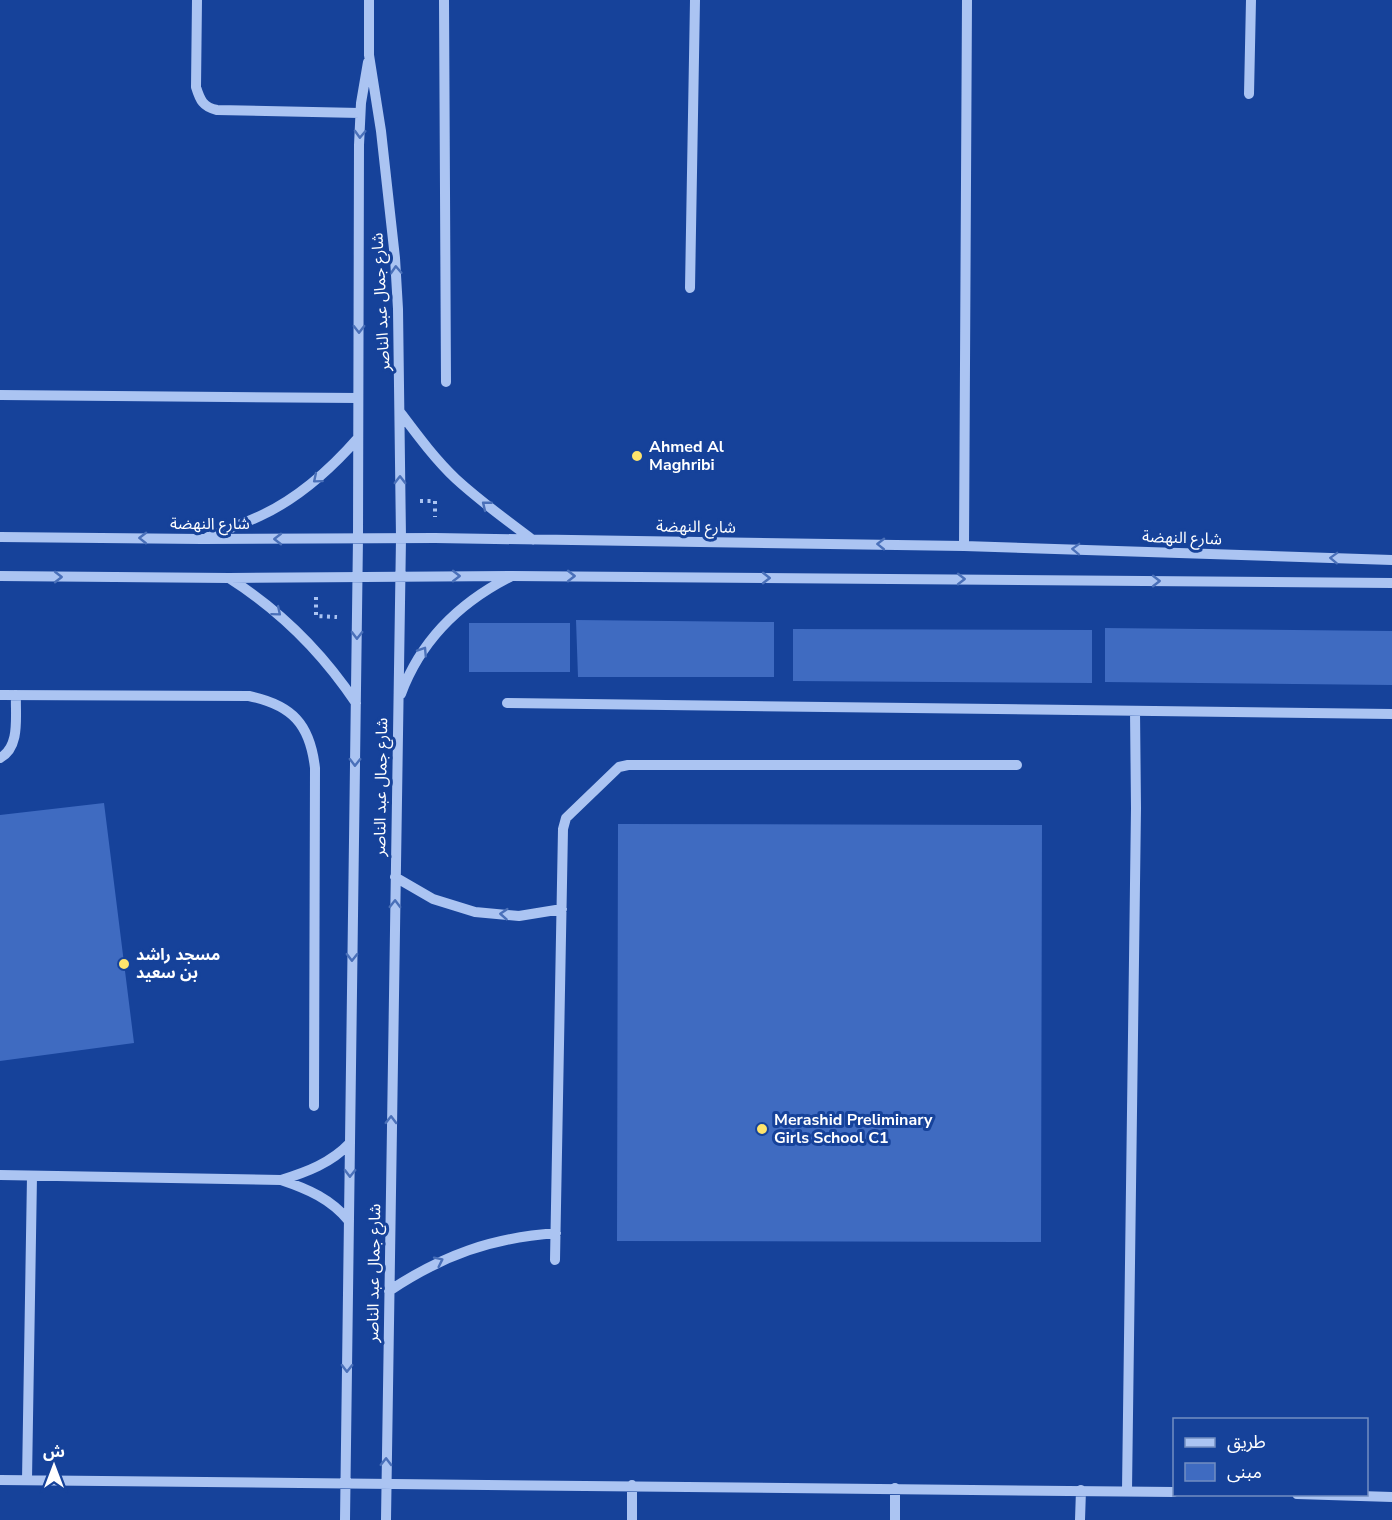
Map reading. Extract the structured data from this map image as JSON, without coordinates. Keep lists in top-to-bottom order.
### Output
{
  "streets": {
    "street": ["شارع جمال عبد الناصر", "شارع النهضة"]
  },
  "crossings": [
    ["شارع جمال عبد الناصر", "شارع النهضة"]
  ],
  "places": ["Ahmed Al Maghribi", "مسجد راشد بن سعيد", "Merashid Preliminary Girls School C1"],
  "legend": ["طريق", "مبنى"],
  "north": "top"
}
